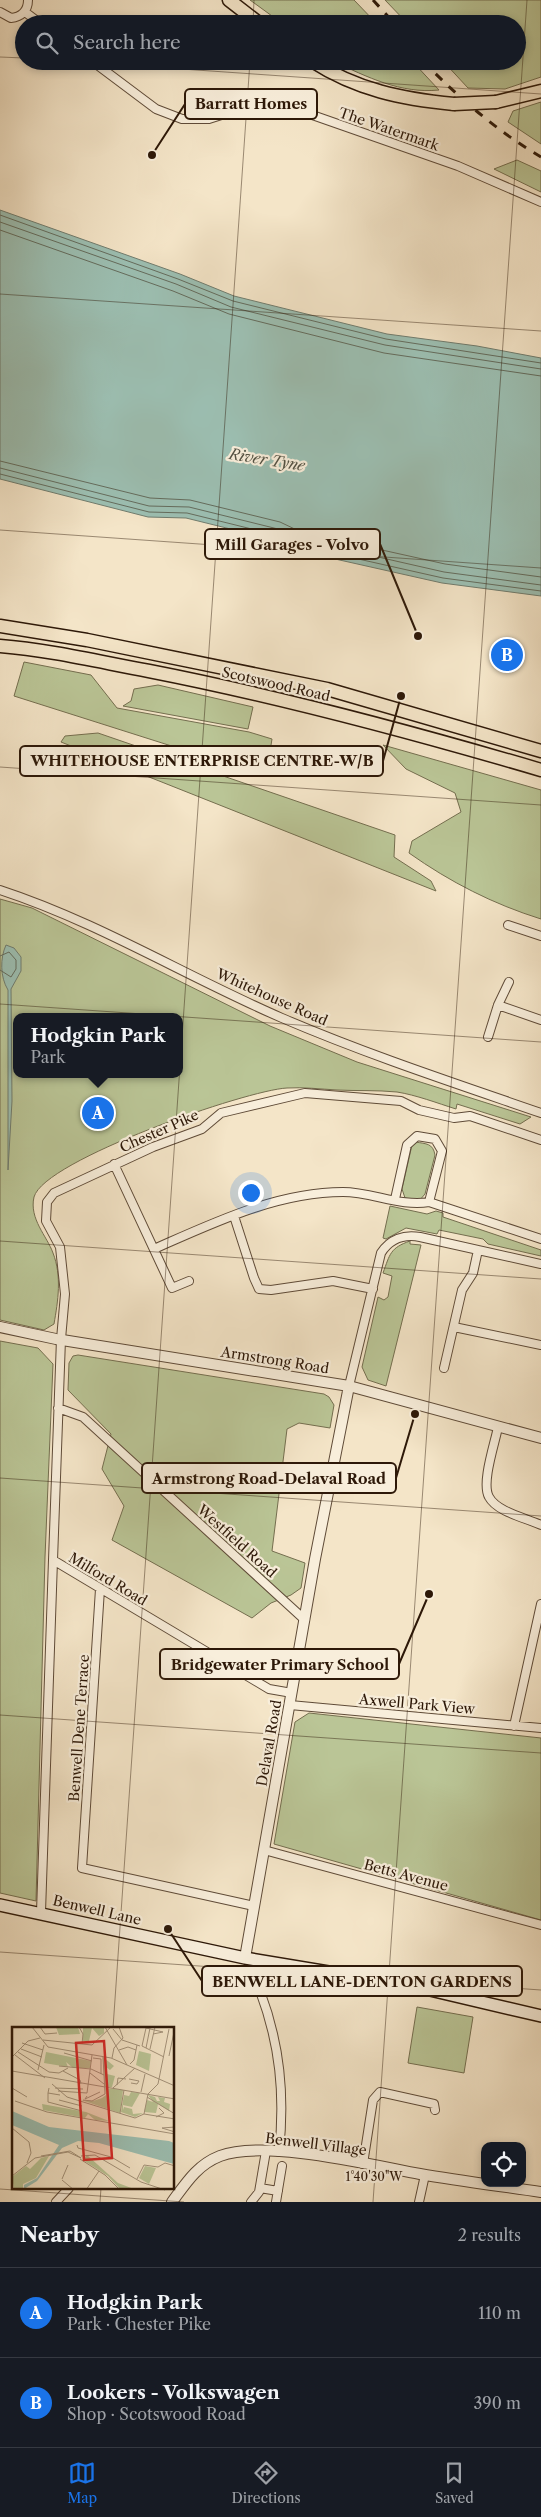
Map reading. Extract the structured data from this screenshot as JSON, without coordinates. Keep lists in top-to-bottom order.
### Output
{
  "streets": {
    "main road": ["Scotswood Road", "Benwell Lane"],
    "street": [
      "The Watermark",
      "Whitehouse Road",
      "Chester Pike",
      "Armstrong Road",
      "Westfield Road",
      "Milford Road",
      "Axwell Park View",
      "Benwell Dene Terrace",
      "Delaval Road",
      "Betts Avenue",
      "Benwell Village"
    ]
  },
  "crossings": [
    ["Chester Pike", "Armstrong Road"],
    ["Chester Pike", "Milford Road"],
    ["Armstrong Road", "Milford Road"],
    ["Armstrong Road", "Delaval Road"],
    ["Westfield Road", "Milford Road"],
    ["Westfield Road", "Delaval Road"],
    ["Milford Road", "Benwell Dene Terrace"],
    ["Milford Road", "Delaval Road"],
    ["Axwell Park View", "Delaval Road"],
    ["Benwell Dene Terrace", "Delaval Road"],
    ["Delaval Road", "Betts Avenue"],
    ["Delaval Road", "Benwell Lane"]
  ],
  "water": ["River Tyne"],
  "places": [
    "Barratt Homes",
    "Mill Garages - Volvo",
    "WHITEHOUSE ENTERPRISE CENTRE-W/B",
    "Armstrong Road-Delaval Road",
    "Bridgewater Primary School",
    "BENWELL LANE-DENTON GARDENS"
  ],
  "page": {
    "search": "Search here",
    "pins": ["B", "A"],
    "popup": ["Hodgkin Park", "Park"],
    "heading": ["Nearby", "2 results"],
    "list": [
      {
        "mark": "A",
        "name": "Hodgkin Park",
        "note": "Park · Chester Pike",
        "value": "110 m"
      },
      {
        "mark": "B",
        "name": "Lookers - Volkswagen",
        "note": "Shop · Scotswood Road",
        "value": "390 m"
      }
    ],
    "nav": ["Map", "Directions", "Saved"]
  },
  "coordinates": ["1°40'30\"W"]
}
